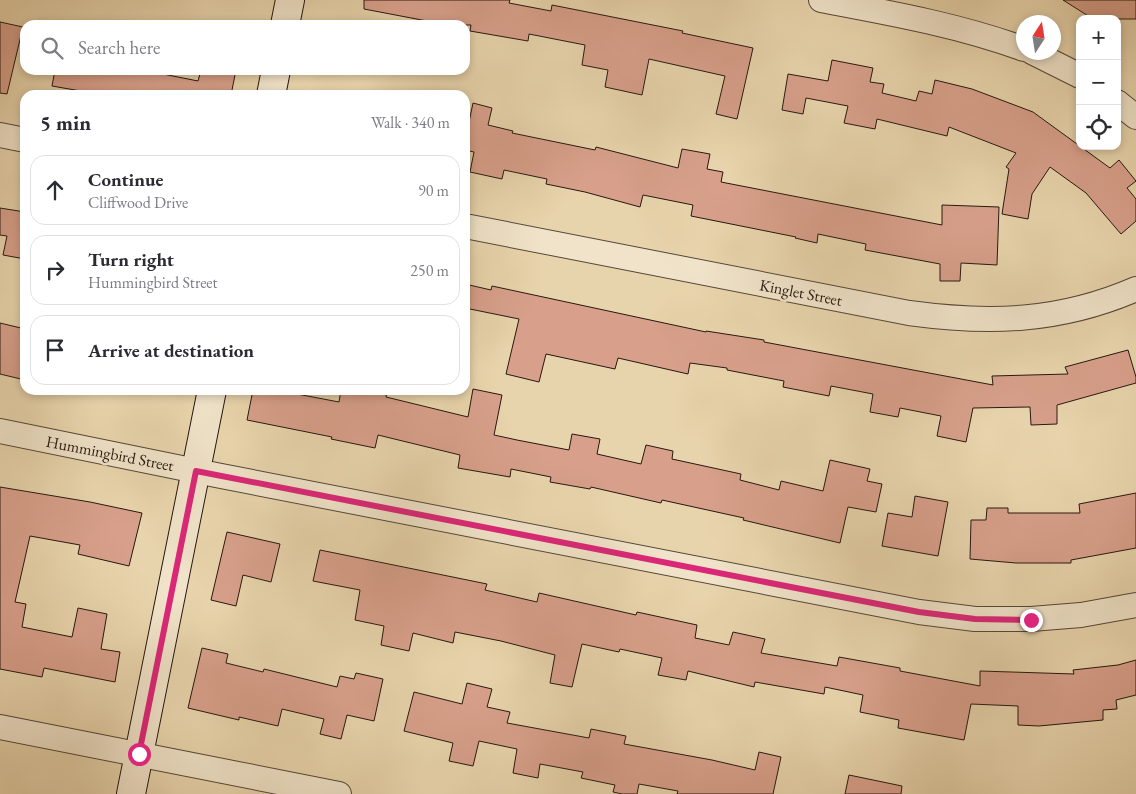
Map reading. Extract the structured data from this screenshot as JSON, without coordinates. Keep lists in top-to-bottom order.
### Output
{
  "streets": {
    "street": ["Kinglet Street", "Hummingbird Street"]
  },
  "north": "top",
  "page": {
    "map_buttons": ["+", "−"],
    "search": "Search here",
    "heading": ["5 min", "Walk · 340 m"],
    "list": [
      ["Continue", "Cliffwood Drive", "90 m"],
      ["Turn right", "Hummingbird Street", "250 m"],
      "Arrive at destination"
    ]
  }
}
